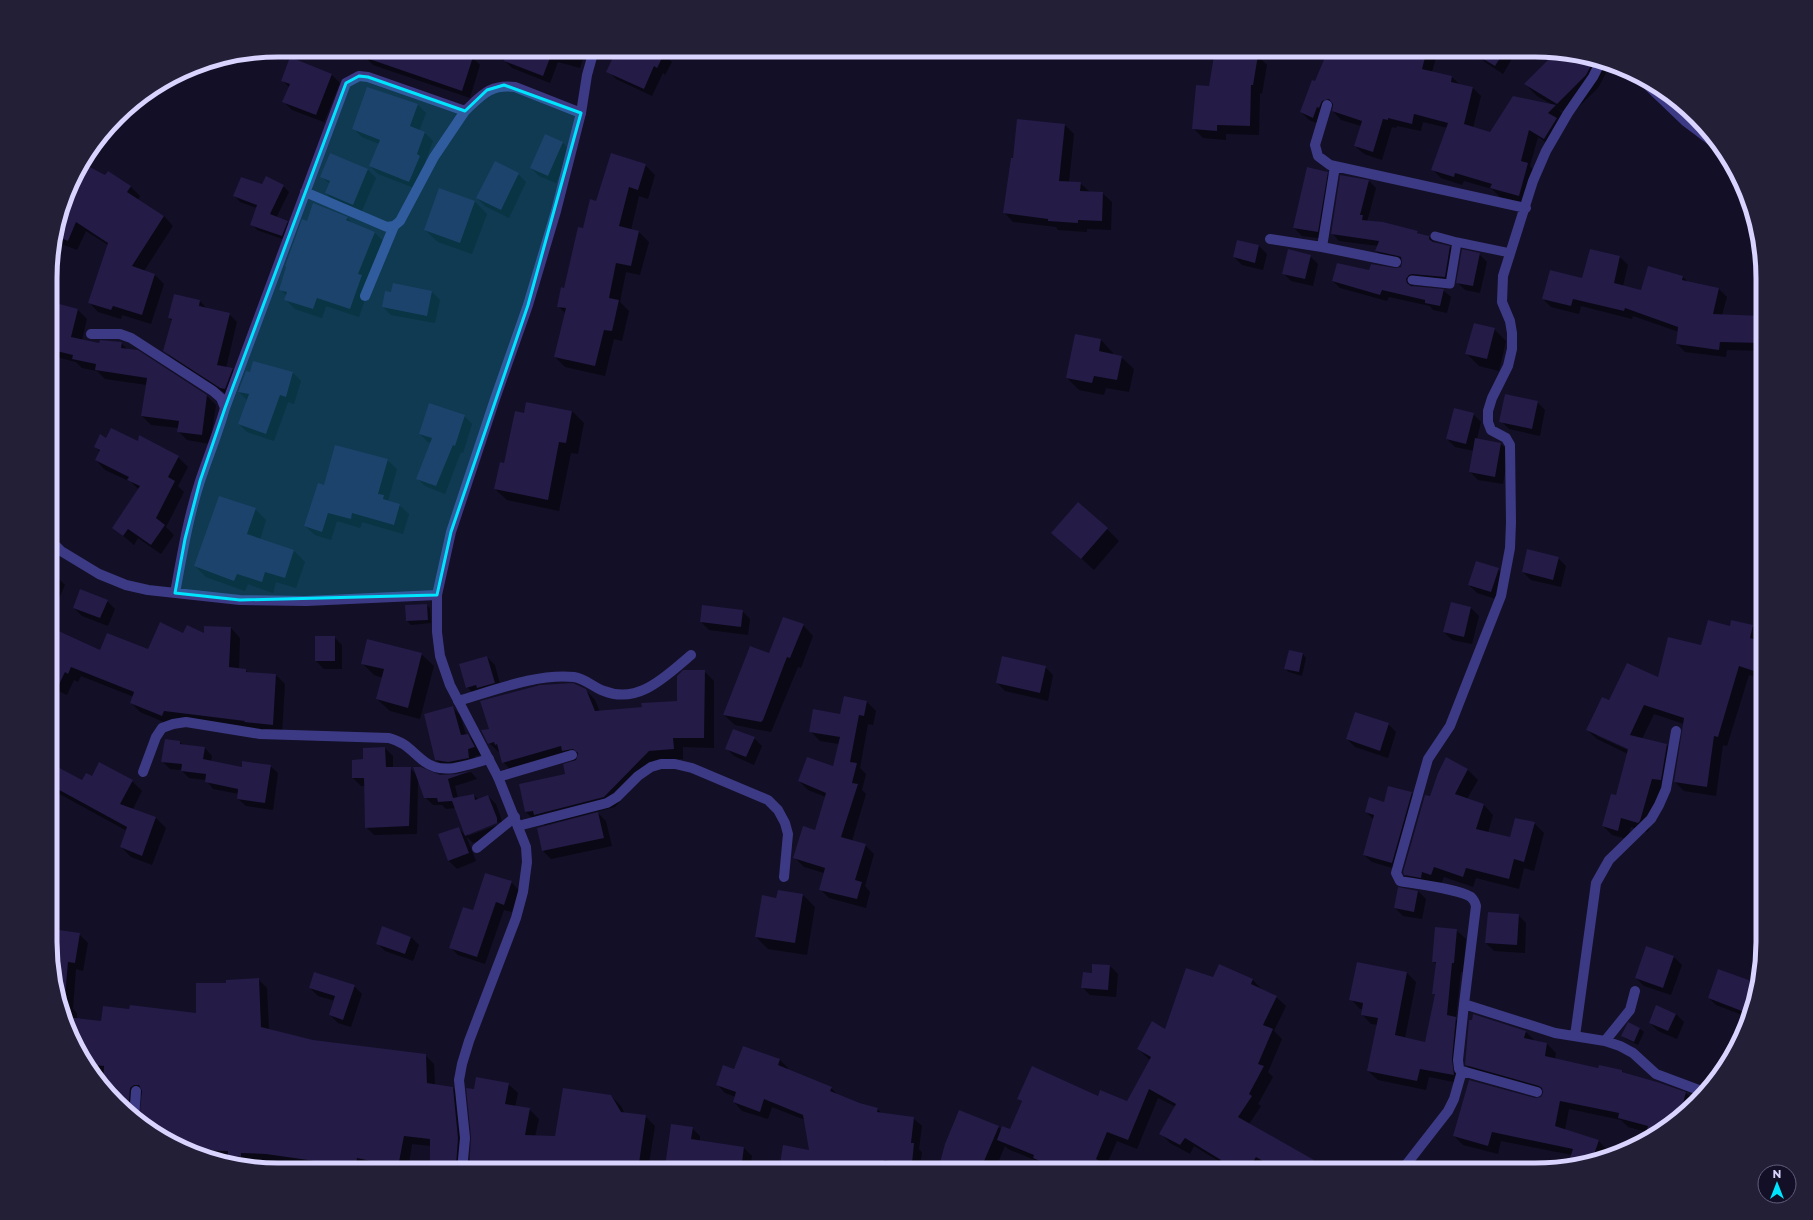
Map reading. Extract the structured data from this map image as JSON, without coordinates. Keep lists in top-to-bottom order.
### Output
{
  "north": "top"
}
